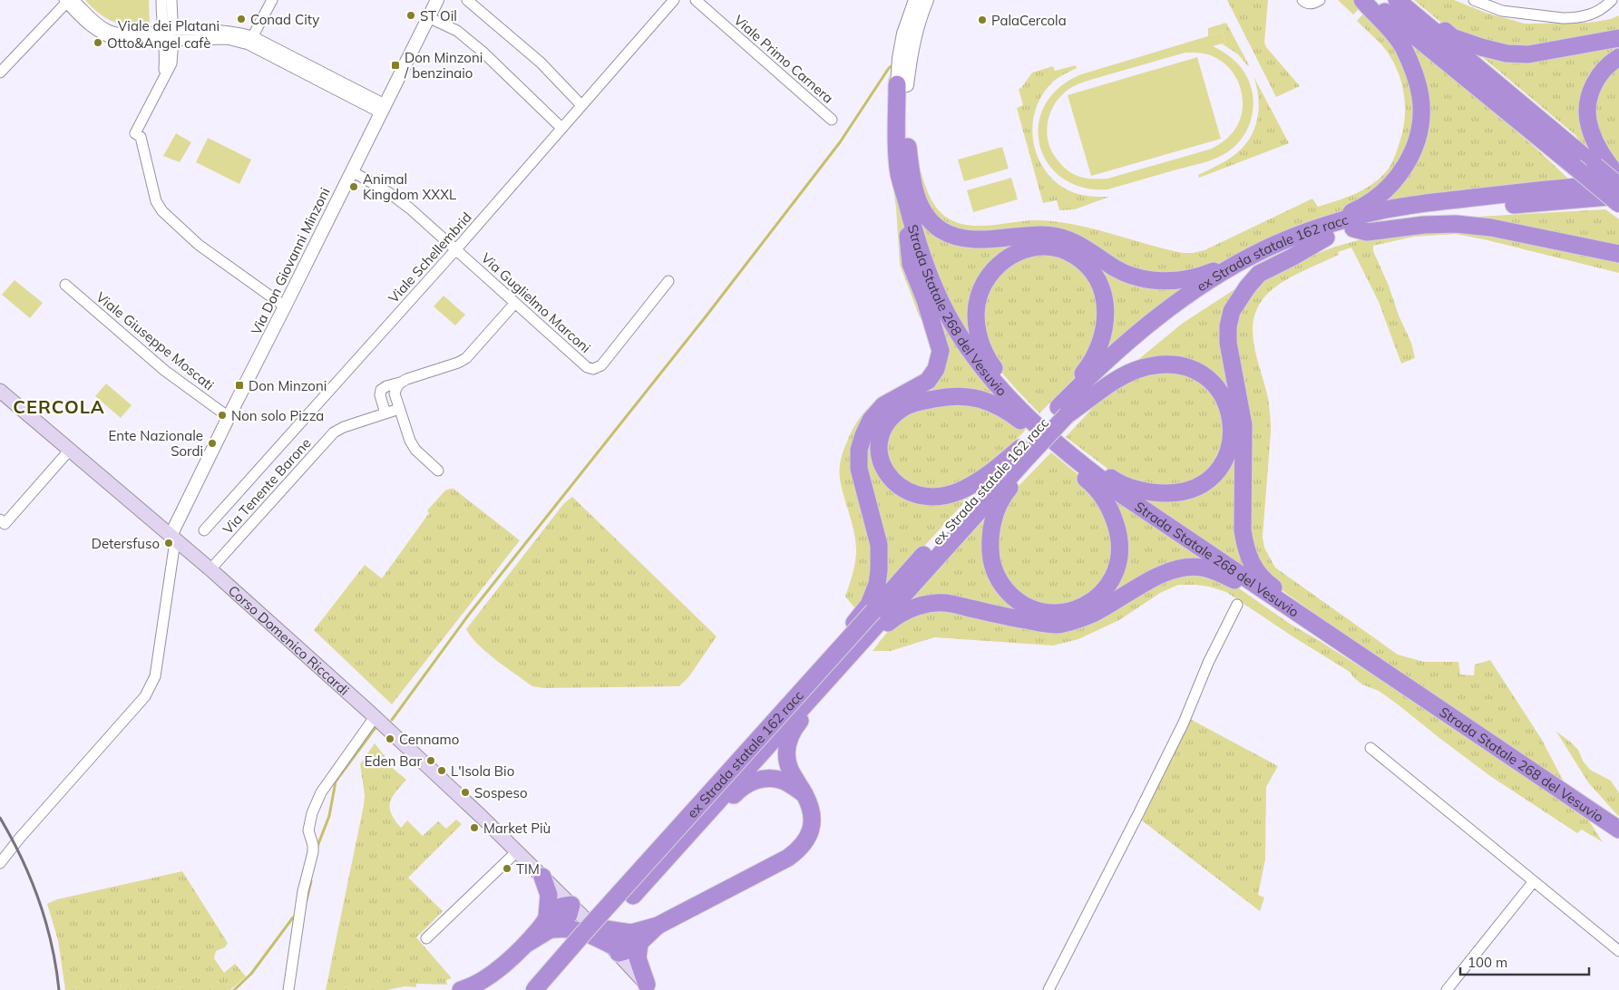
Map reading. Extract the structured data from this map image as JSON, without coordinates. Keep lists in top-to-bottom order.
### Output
{
  "streets": {
    "highway": ["ex Strada statale 162 racc", "Strada Statale 268 del Vesuvio"],
    "main road": ["Corso Domenico Riccardi"],
    "street": [
      "Viale dei Platani",
      "Viale Primo Carnera",
      "Viale Schellembrid",
      "Via Don Giovanni Minzoni",
      "Via Guglielmo Marconi",
      "Viale Giuseppe Moscati",
      "Via Tenente Barone"
    ]
  },
  "crossings": [
    ["Viale dei Platani", "Via Don Giovanni Minzoni"],
    ["Viale Schellembrid", "Via Guglielmo Marconi"],
    ["Via Don Giovanni Minzoni", "Via Guglielmo Marconi"],
    ["Via Don Giovanni Minzoni", "Viale Giuseppe Moscati"],
    ["Via Don Giovanni Minzoni", "Corso Domenico Riccardi"],
    ["Via Tenente Barone", "Corso Domenico Riccardi"]
  ],
  "districts": ["CERCOLA"],
  "places": {
    "other": [
      "ST Oil",
      "Conad City",
      "PalaCercola",
      "Otto&Angel cafè",
      "Animal Kingdom XXXL",
      "Non solo Pizza",
      "Ente Nazionale Sordi",
      "Detersfuso",
      "Cennamo",
      "Eden Bar",
      "L'Isola Bio",
      "Sospeso",
      "Market Più",
      "TIM"
    ],
    "transit": ["Don Minzoni / benzinaio", "Don Minzoni"]
  },
  "scale_bar": "100 m"
}
